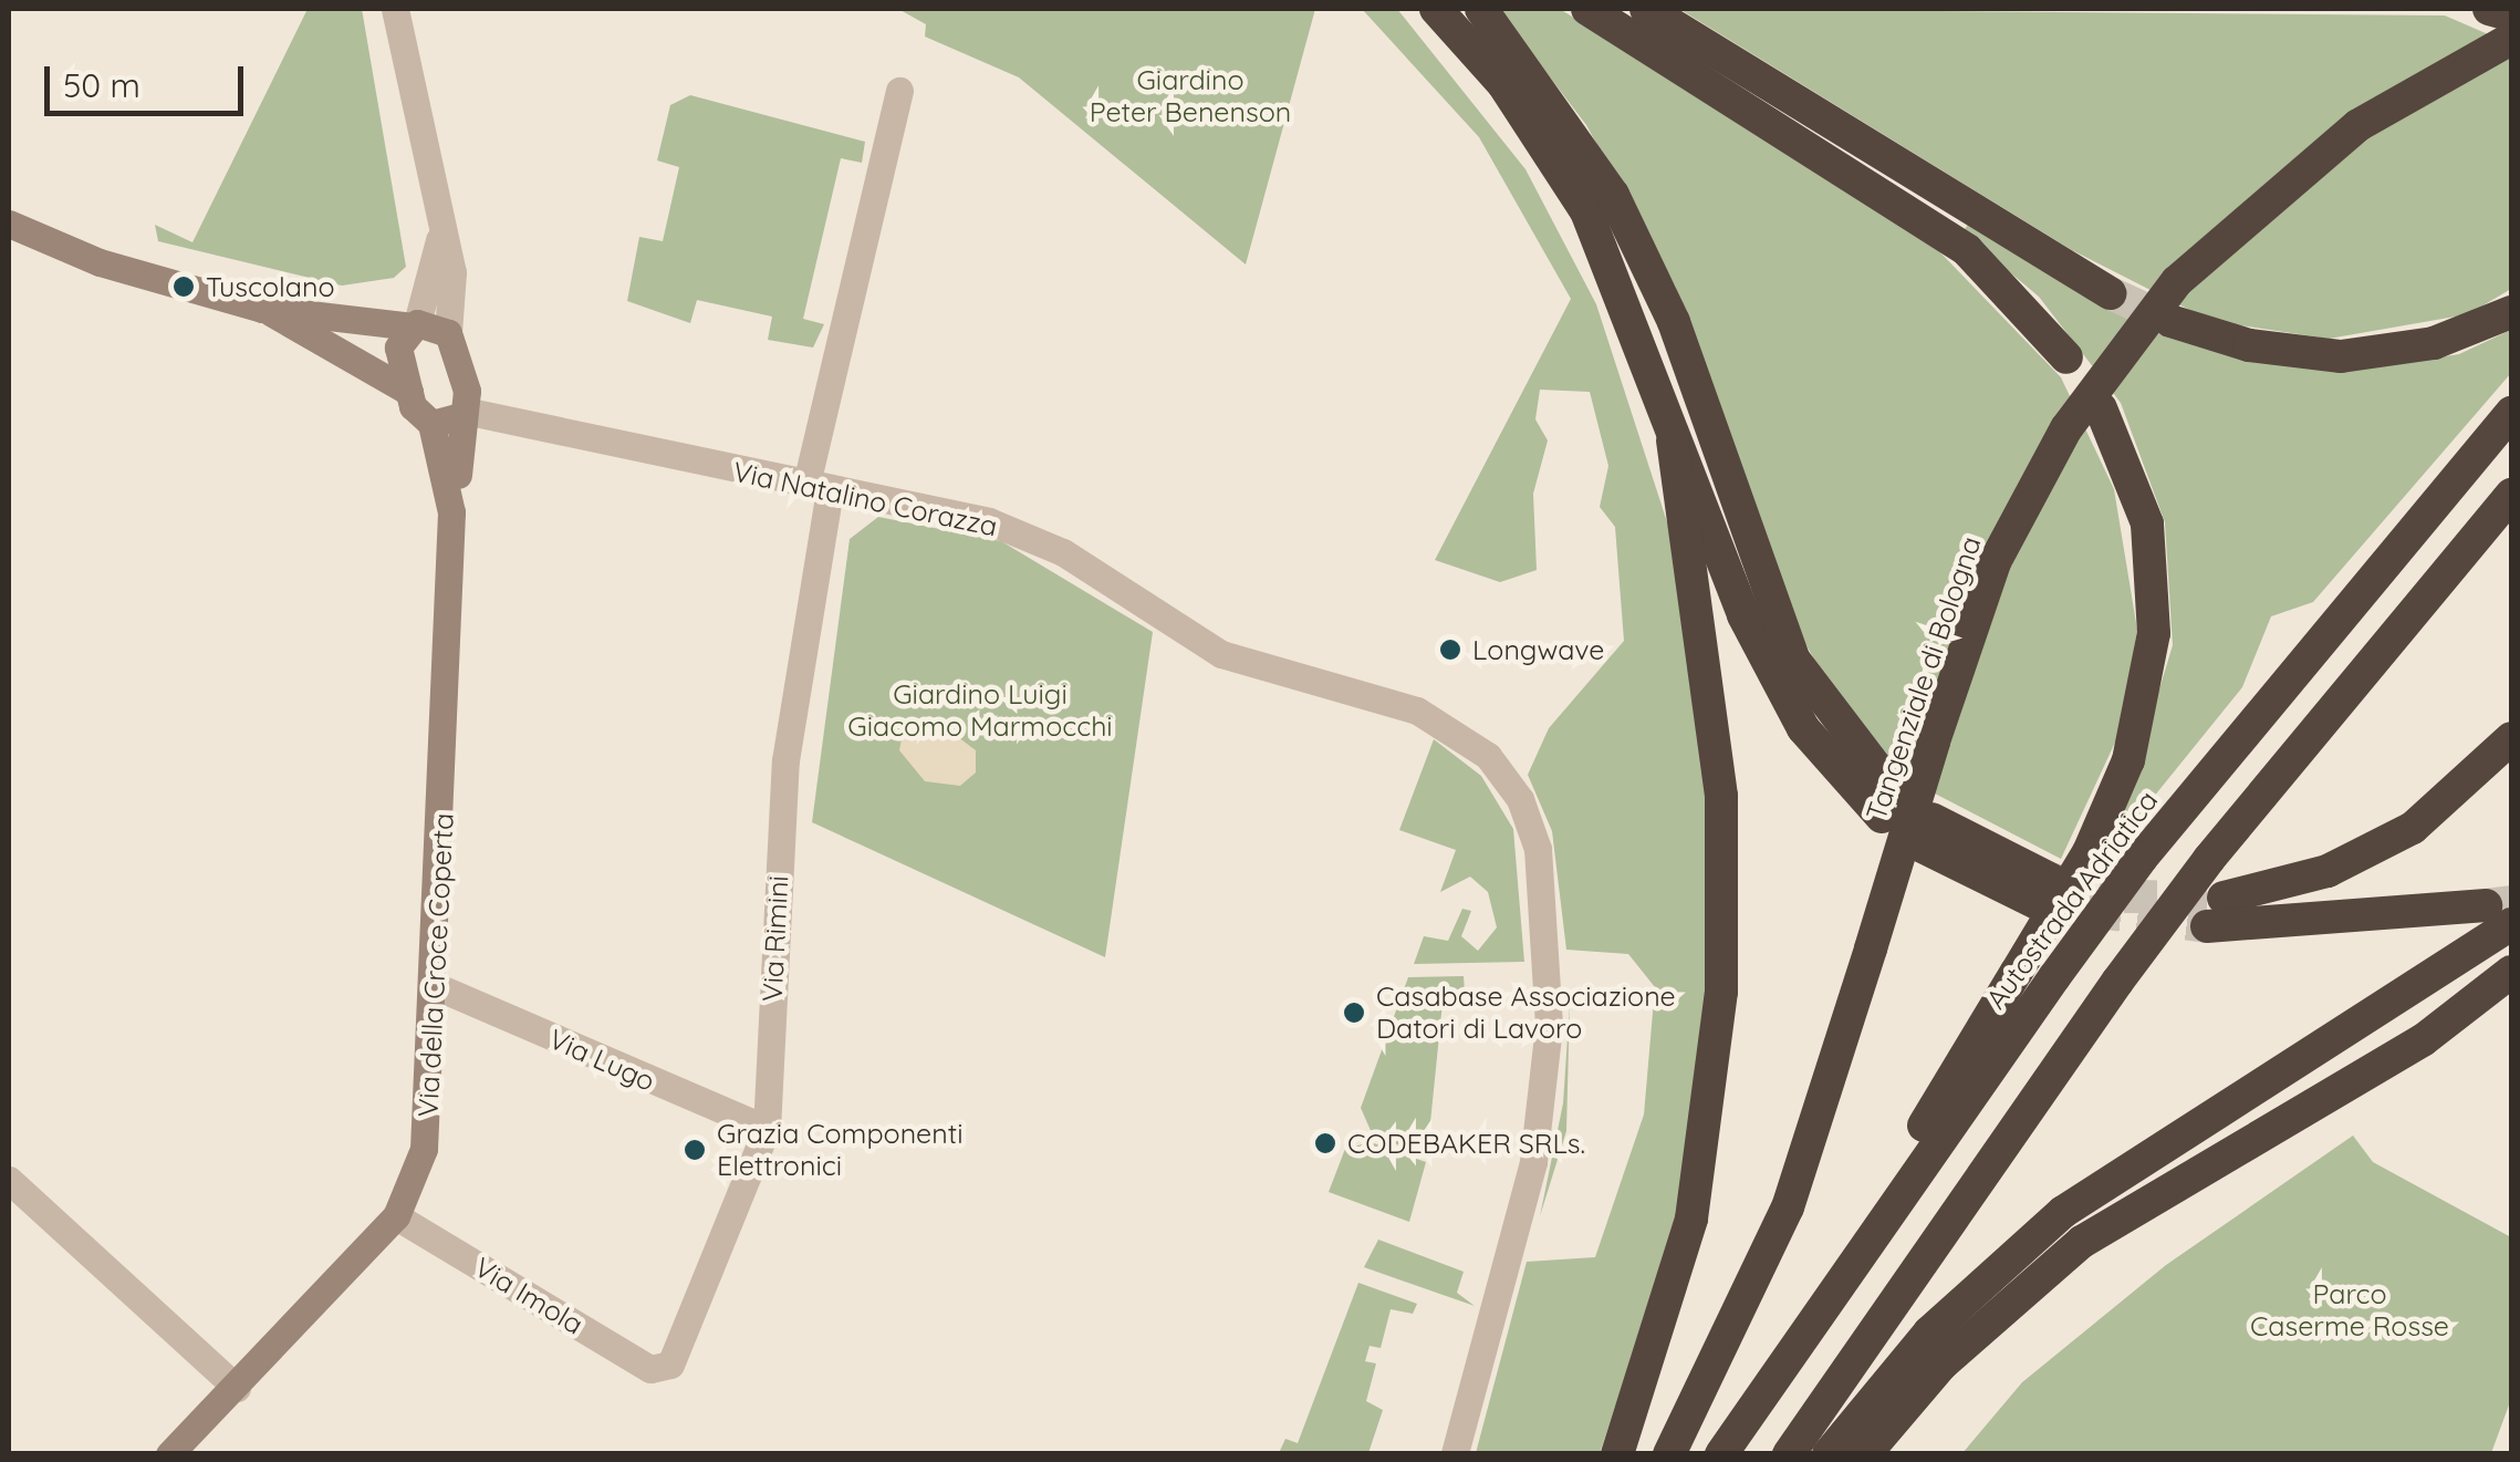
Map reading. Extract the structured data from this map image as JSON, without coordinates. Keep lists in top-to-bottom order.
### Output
{
  "streets": {
    "highway": ["Tangenziale di Bologna", "Autostrada Adriatica"],
    "street": [
      "Via Natalino Corazza",
      "Via Rimini",
      "Via della Croce Coperta",
      "Via Lugo",
      "Via Imola"
    ]
  },
  "crossings": [
    ["Via Natalino Corazza", "Via Rimini"],
    ["Via Natalino Corazza", "Via della Croce Coperta"],
    ["Via Rimini", "Via Lugo"],
    ["Via Rimini", "Via Imola"],
    ["Via della Croce Coperta", "Via Lugo"],
    ["Via della Croce Coperta", "Via Imola"]
  ],
  "parks": ["Giardino Peter Benenson", "Giardino Luigi Giacomo Marmocchi", "Parco Caserme Rosse"],
  "places": [
    "Tuscolano",
    "Longwave",
    "Casabase Associazione Datori di Lavoro",
    "CODEBAKER SRLs.",
    "Grazia Componenti Elettronici"
  ],
  "scale_bar": "50 m"
}
